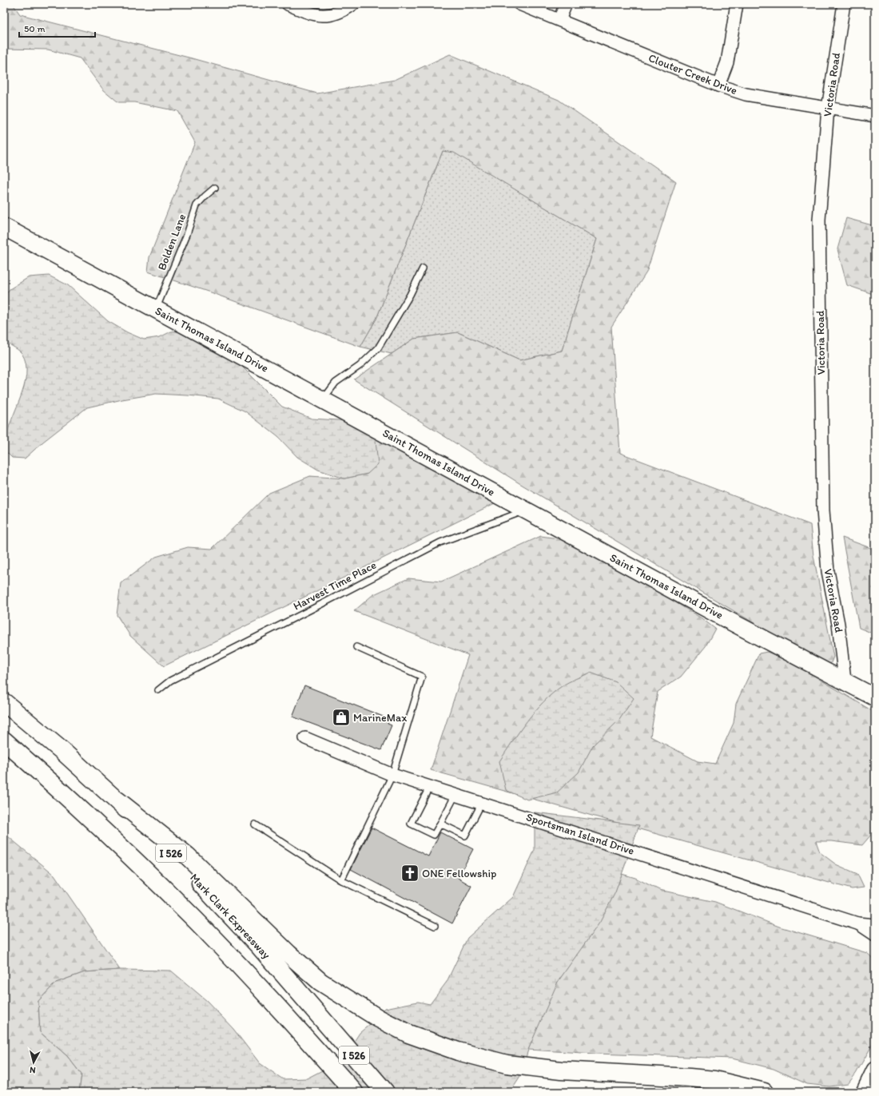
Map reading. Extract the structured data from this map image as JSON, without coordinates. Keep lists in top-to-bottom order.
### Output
{
  "streets": {
    "highway": ["I 526", "Mark Clark Expressway"],
    "main road": ["Saint Thomas Island Drive"],
    "street": ["Clouter Creek Drive", "Victoria Road", "Sportsman Island Drive"],
    "lane": ["Bolden Lane", "Harvest Time Place"]
  },
  "crossings": [
    ["Clouter Creek Drive", "Victoria Road"],
    ["Victoria Road", "Saint Thomas Island Drive"],
    ["Bolden Lane", "Saint Thomas Island Drive"],
    ["Saint Thomas Island Drive", "Harvest Time Place"]
  ],
  "places": {
    "shop": ["MarineMax"],
    "church": ["ONE Fellowship"]
  },
  "scale_bar": "50 m",
  "north": "bottom"
}
